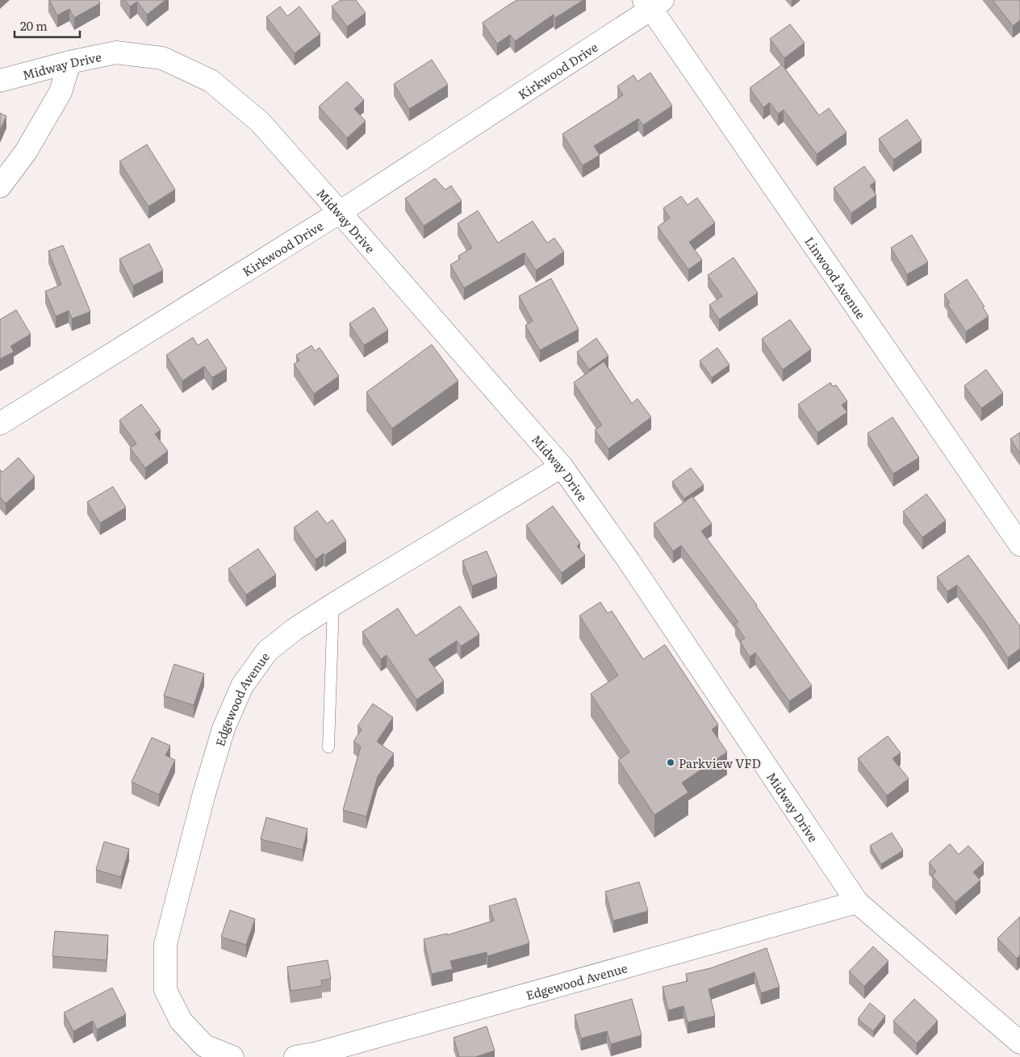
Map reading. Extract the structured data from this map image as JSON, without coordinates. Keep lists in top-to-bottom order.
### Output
{
  "streets": {
    "street": [
      "Midway Drive",
      "Kirkwood Drive",
      "Linwood Avenue",
      "Edgewood Avenue"
    ]
  },
  "crossings": [
    ["Midway Drive", "Kirkwood Drive"],
    ["Midway Drive", "Edgewood Avenue"],
    ["Kirkwood Drive", "Linwood Avenue"]
  ],
  "places": ["Parkview VFD"],
  "scale_bar": "20 m"
}
